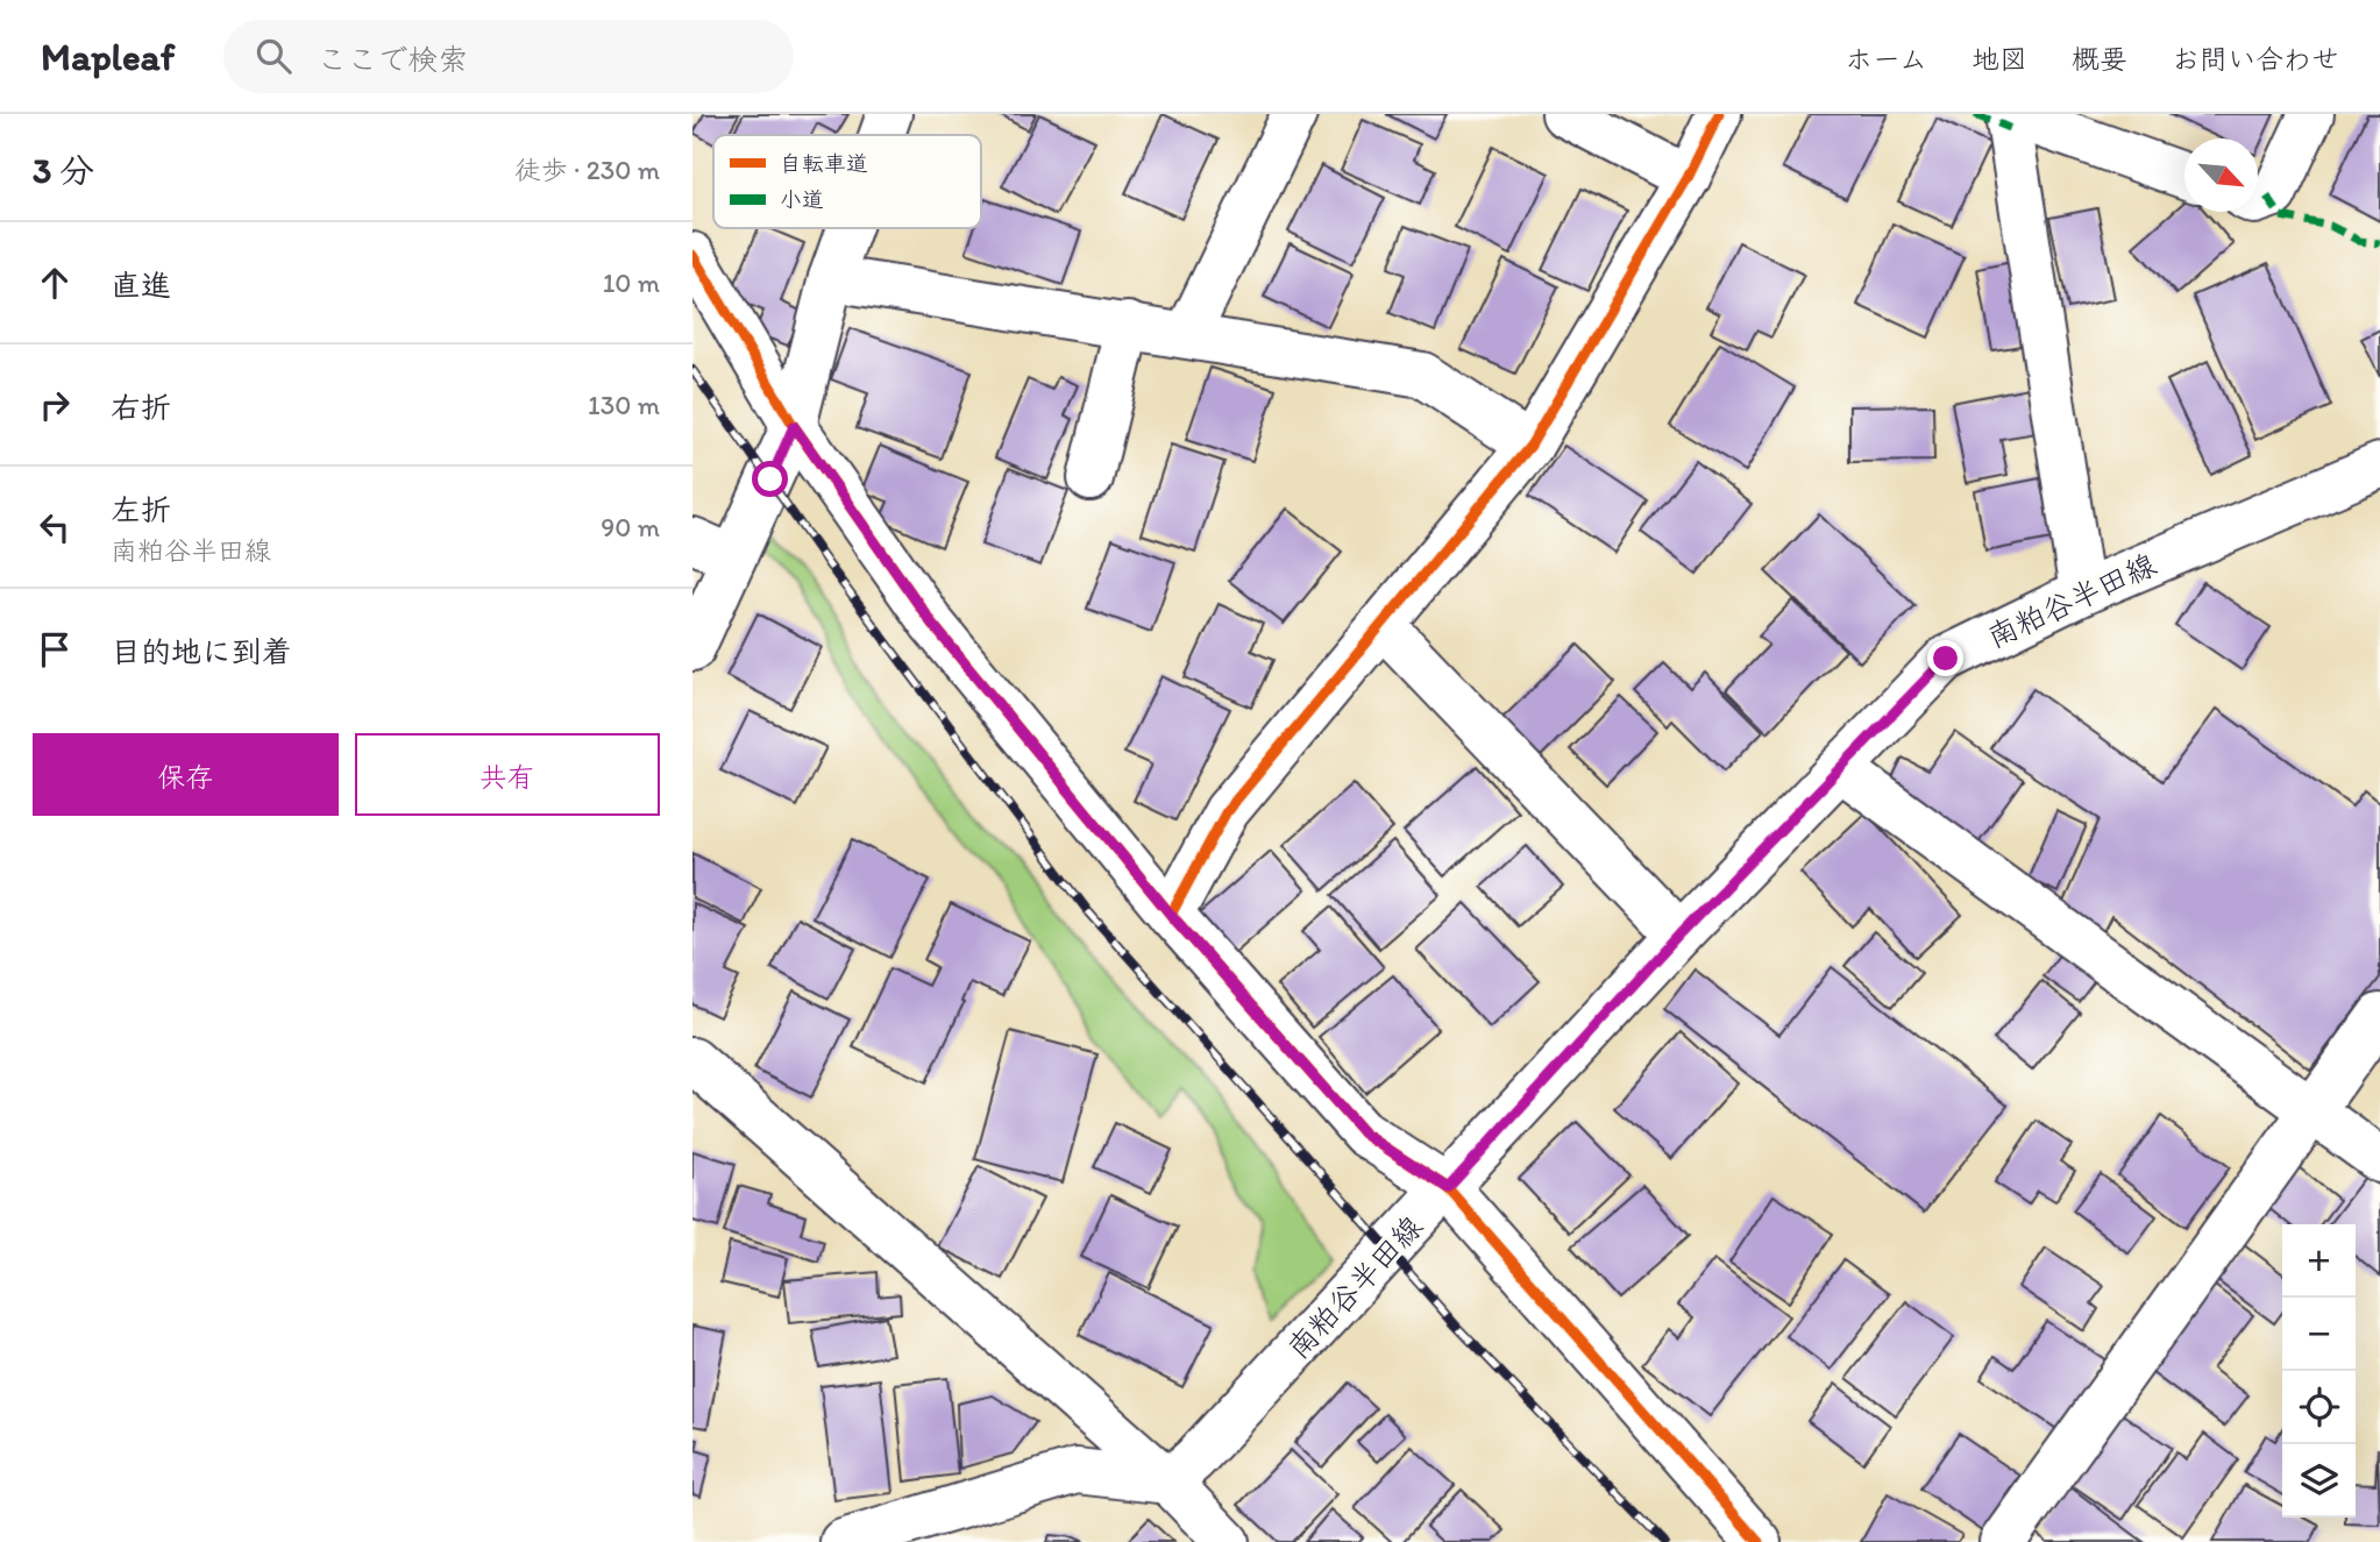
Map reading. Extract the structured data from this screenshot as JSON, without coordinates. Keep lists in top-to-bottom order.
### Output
{
  "streets": {
    "street": ["南粕谷半田線"]
  },
  "legend": ["自転車道", "小道"],
  "north": "bottom right",
  "page": {
    "header": "Mapleaf",
    "search": "ここで検索",
    "nav": [
      "ホーム",
      "地図",
      "概要",
      "お問い合わせ"
    ],
    "heading": ["3 分", "徒歩 · 230 m"],
    "list": [
      ["直進", "10 m"],
      ["右折", "130 m"],
      ["左折", "南粕谷半田線", "90 m"],
      "目的地に到着"
    ],
    "buttons": ["保存", "共有"],
    "map_buttons": ["+", "−"]
  }
}
